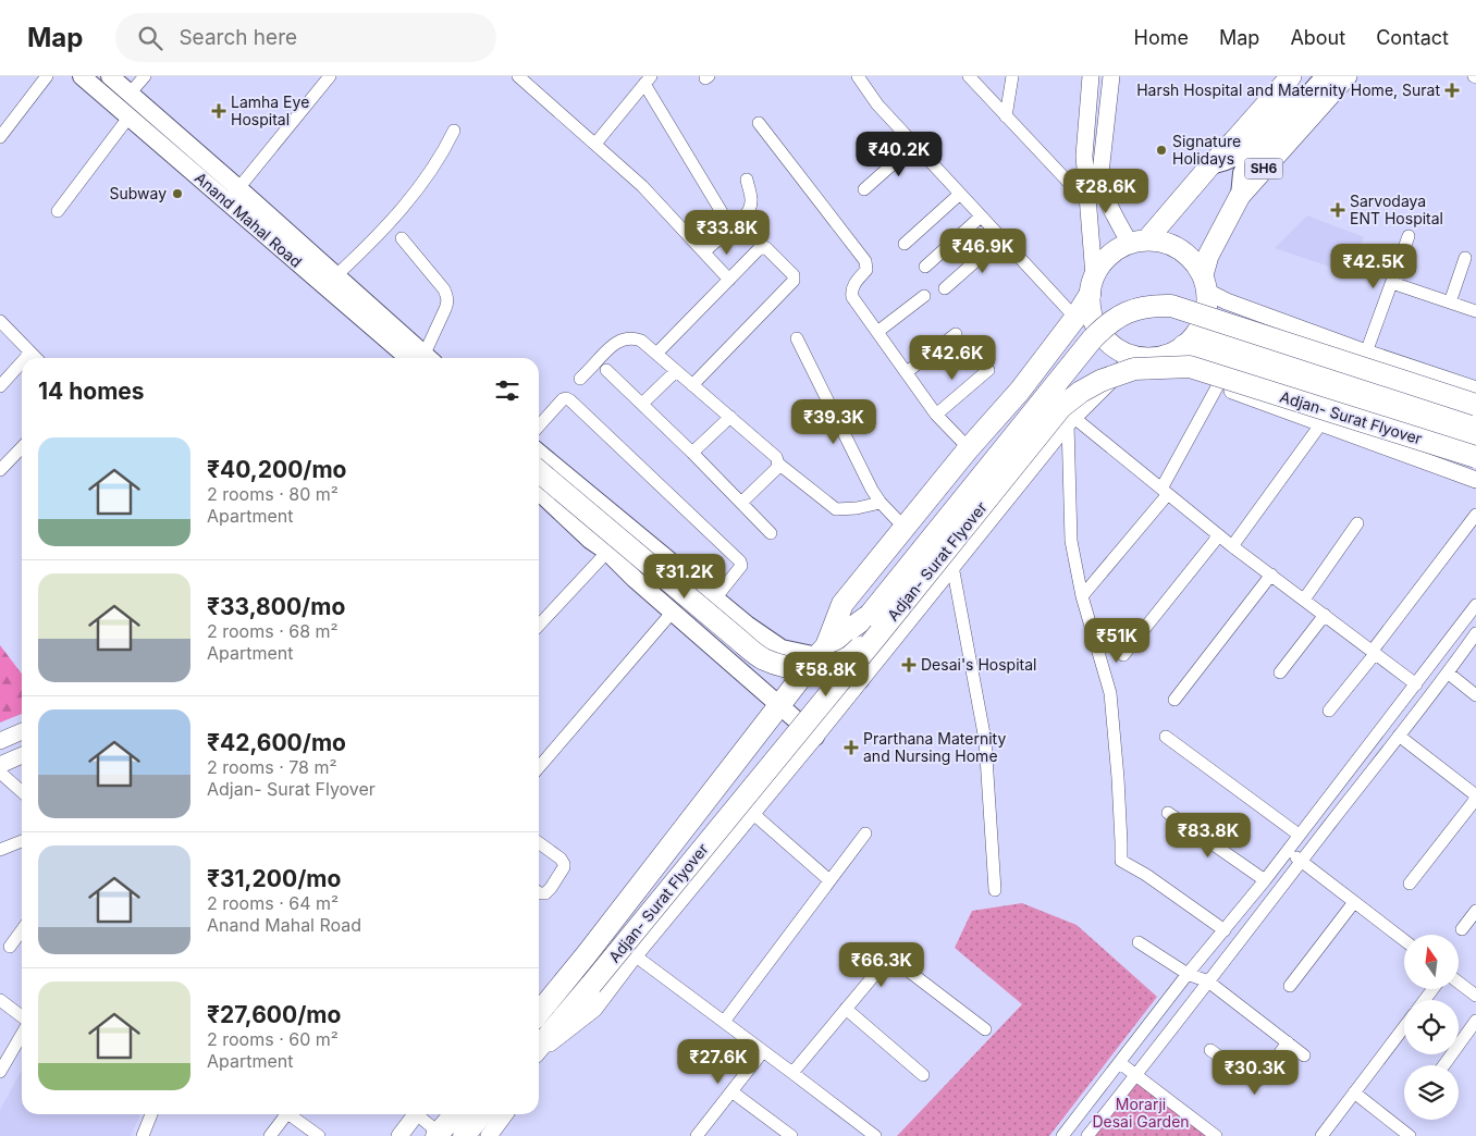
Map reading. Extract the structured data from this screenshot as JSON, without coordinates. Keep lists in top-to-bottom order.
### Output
{
  "streets": {
    "highway": ["Adjan- Surat Flyover"],
    "main road": ["SH6", "Anand Mahal Road"]
  },
  "parks": ["Morarji Desai Garden"],
  "places": {
    "health": [
      "Harsh Hospital and Maternity Home, Surat",
      "Lamha Eye Hospital",
      "Sarvodaya ENT Hospital",
      "Desai's Hospital",
      "Prarthana Maternity and Nursing Home"
    ],
    "other": ["Signature Holidays", "Subway"]
  },
  "north": "top",
  "page": {
    "header": "Map",
    "search": "Search here",
    "nav": [
      "Home",
      "Map",
      "About",
      "Contact"
    ],
    "price": [
      "₹40.2K",
      "₹28.6K",
      "₹33.8K",
      "₹46.9K",
      "₹42.5K",
      "₹42.6K",
      "₹39.3K",
      "₹31.2K",
      "₹51K",
      "₹58.8K",
      "₹83.8K",
      "₹66.3K",
      "₹27.6K",
      "₹30.3K"
    ],
    "heading": "14 homes",
    "list": [
      {
        "name": "₹40,200/mo",
        "note": "2 rooms · 80 m² · Apartment"
      },
      {
        "name": "₹33,800/mo",
        "note": "2 rooms · 68 m² · Apartment"
      },
      {
        "name": "₹42,600/mo",
        "note": "2 rooms · 78 m² · Adjan- Surat Flyover"
      },
      {
        "name": "₹31,200/mo",
        "note": "2 rooms · 64 m² · Anand Mahal Road"
      },
      {
        "name": "₹27,600/mo",
        "note": "2 rooms · 60 m² · Apartment"
      }
    ]
  }
}
